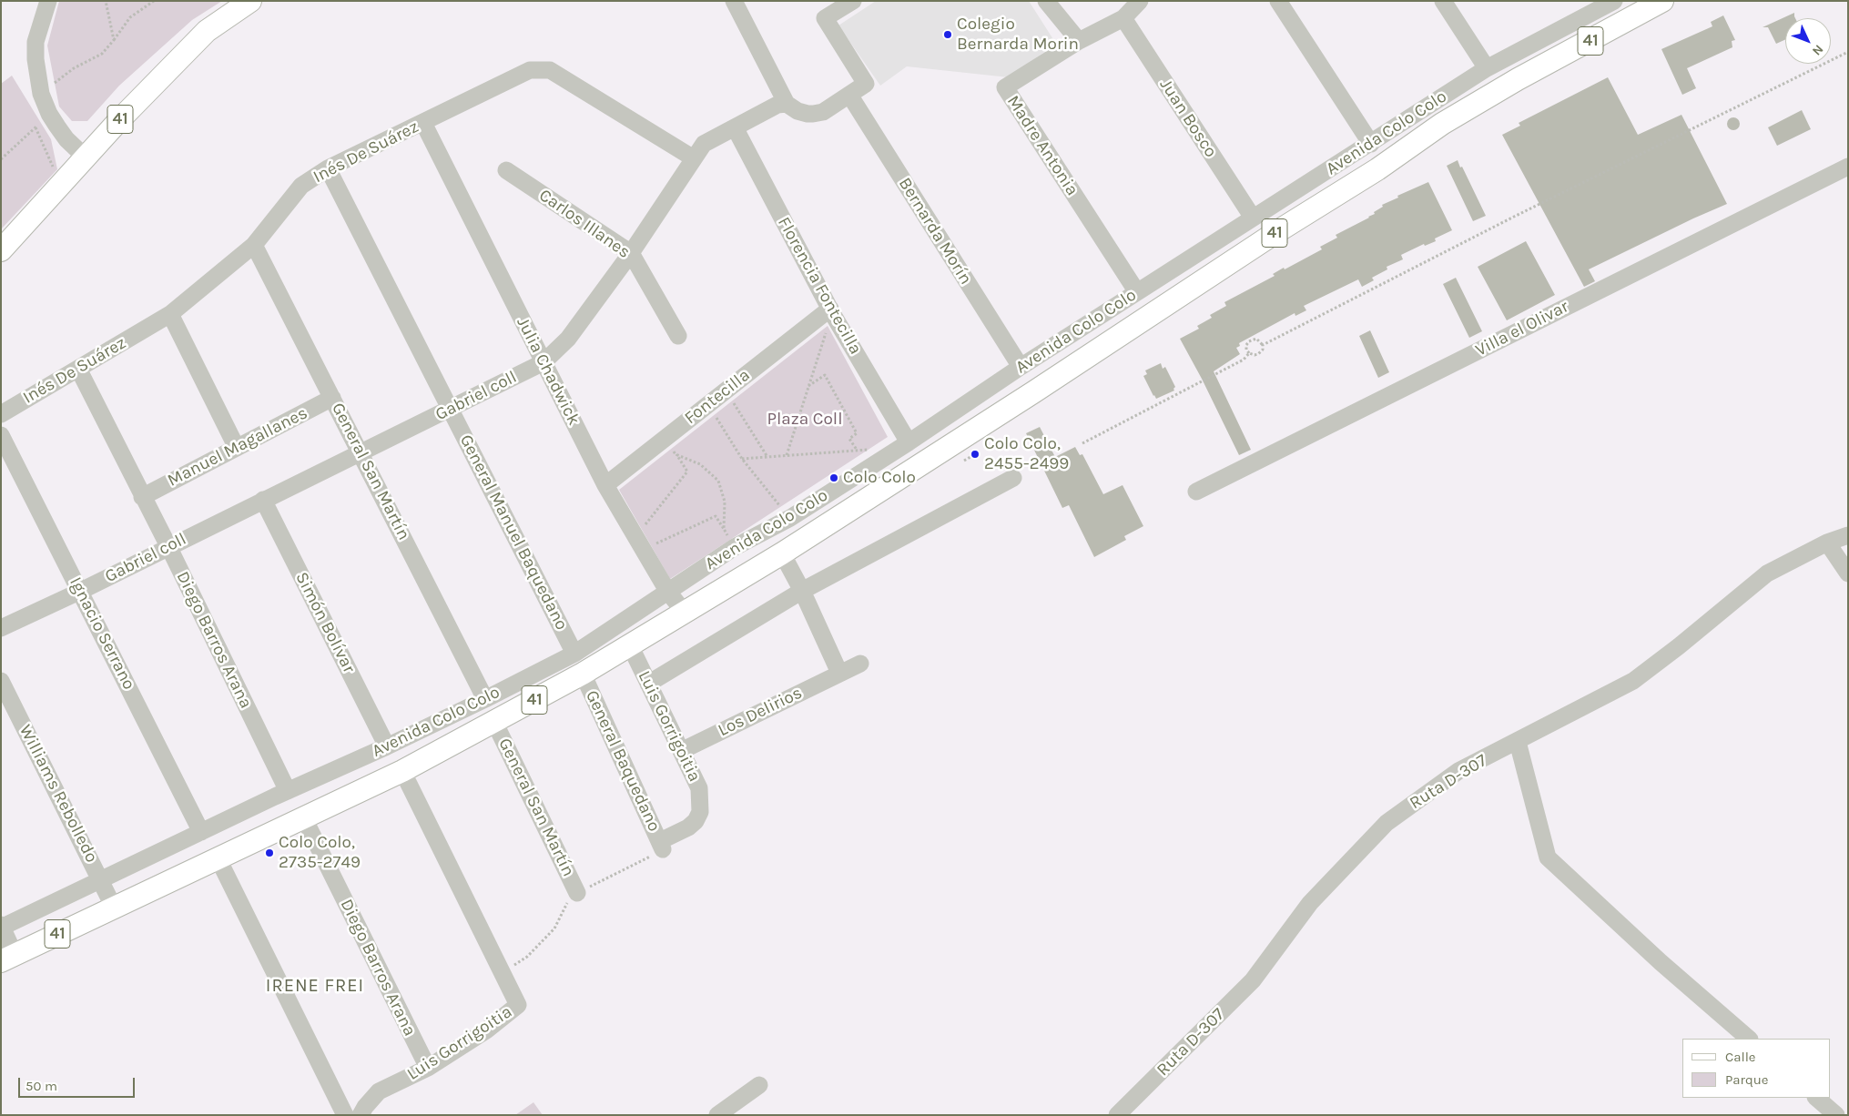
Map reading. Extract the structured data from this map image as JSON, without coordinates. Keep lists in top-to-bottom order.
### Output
{
  "streets": {
    "main road": ["41", "Avenida Colo Colo"],
    "street": [
      "Juan Bosco",
      "Madre Antonia",
      "Inés De Suárez",
      "Carlos Illanes",
      "Bernarda Morín",
      "Florencia Fontecilla",
      "Villa el Olivar",
      "Julia Chadwick",
      "Gabriel coll",
      "Fontecilla",
      "Manuel Magallanes",
      "General San Martín",
      "General Manuel Baquedano",
      "Simón Bolívar",
      "Ignacio Serrano",
      "Diego Barros Arana",
      "Los Delirios",
      "Luis Gorrigoitia",
      "General Baquedano",
      "Ruta D-307",
      "Williams Rebolledo"
    ]
  },
  "crossings": [
    ["41", "Avenida Colo Colo"],
    ["Juan Bosco", "Avenida Colo Colo"],
    ["Juan Bosco", "Madre Antonia"],
    ["Avenida Colo Colo", "Madre Antonia"],
    ["Avenida Colo Colo", "Bernarda Morín"],
    ["Avenida Colo Colo", "Florencia Fontecilla"],
    ["Avenida Colo Colo", "Julia Chadwick"],
    ["Avenida Colo Colo", "General San Martín"],
    ["Avenida Colo Colo", "General Manuel Baquedano"],
    ["Avenida Colo Colo", "Simón Bolívar"],
    ["Avenida Colo Colo", "Ignacio Serrano"],
    ["Avenida Colo Colo", "Diego Barros Arana"],
    ["Avenida Colo Colo", "Luis Gorrigoitia"],
    ["Avenida Colo Colo", "General Baquedano"],
    ["Avenida Colo Colo", "Williams Rebolledo"],
    ["Inés De Suárez", "Julia Chadwick"],
    ["Inés De Suárez", "Gabriel coll"],
    ["Inés De Suárez", "General San Martín"],
    ["Inés De Suárez", "General Manuel Baquedano"],
    ["Inés De Suárez", "Diego Barros Arana"],
    ["Carlos Illanes", "Gabriel coll"],
    ["Florencia Fontecilla", "Gabriel coll"],
    ["Florencia Fontecilla", "Fontecilla"],
    ["Julia Chadwick", "Gabriel coll"],
    ["Julia Chadwick", "Fontecilla"],
    ["Gabriel coll", "General San Martín"],
    ["Gabriel coll", "General Manuel Baquedano"],
    ["Gabriel coll", "Simón Bolívar"],
    ["Gabriel coll", "Ignacio Serrano"],
    ["Gabriel coll", "Diego Barros Arana"],
    ["Manuel Magallanes", "General San Martín"],
    ["Manuel Magallanes", "Diego Barros Arana"],
    ["Diego Barros Arana", "Luis Gorrigoitia"],
    ["Los Delirios", "Luis Gorrigoitia"],
    ["Luis Gorrigoitia", "General Baquedano"]
  ],
  "districts": ["IRENE FREI"],
  "parks": ["Plaza Coll"],
  "places": [
    "Colegio Bernarda Morin",
    "Colo Colo, 2455-2499",
    "Colo Colo",
    "Colo Colo, 2735-2749"
  ],
  "legend": ["Calle", "Parque"],
  "scale_bar": "50 m",
  "north": "bottom right"
}
